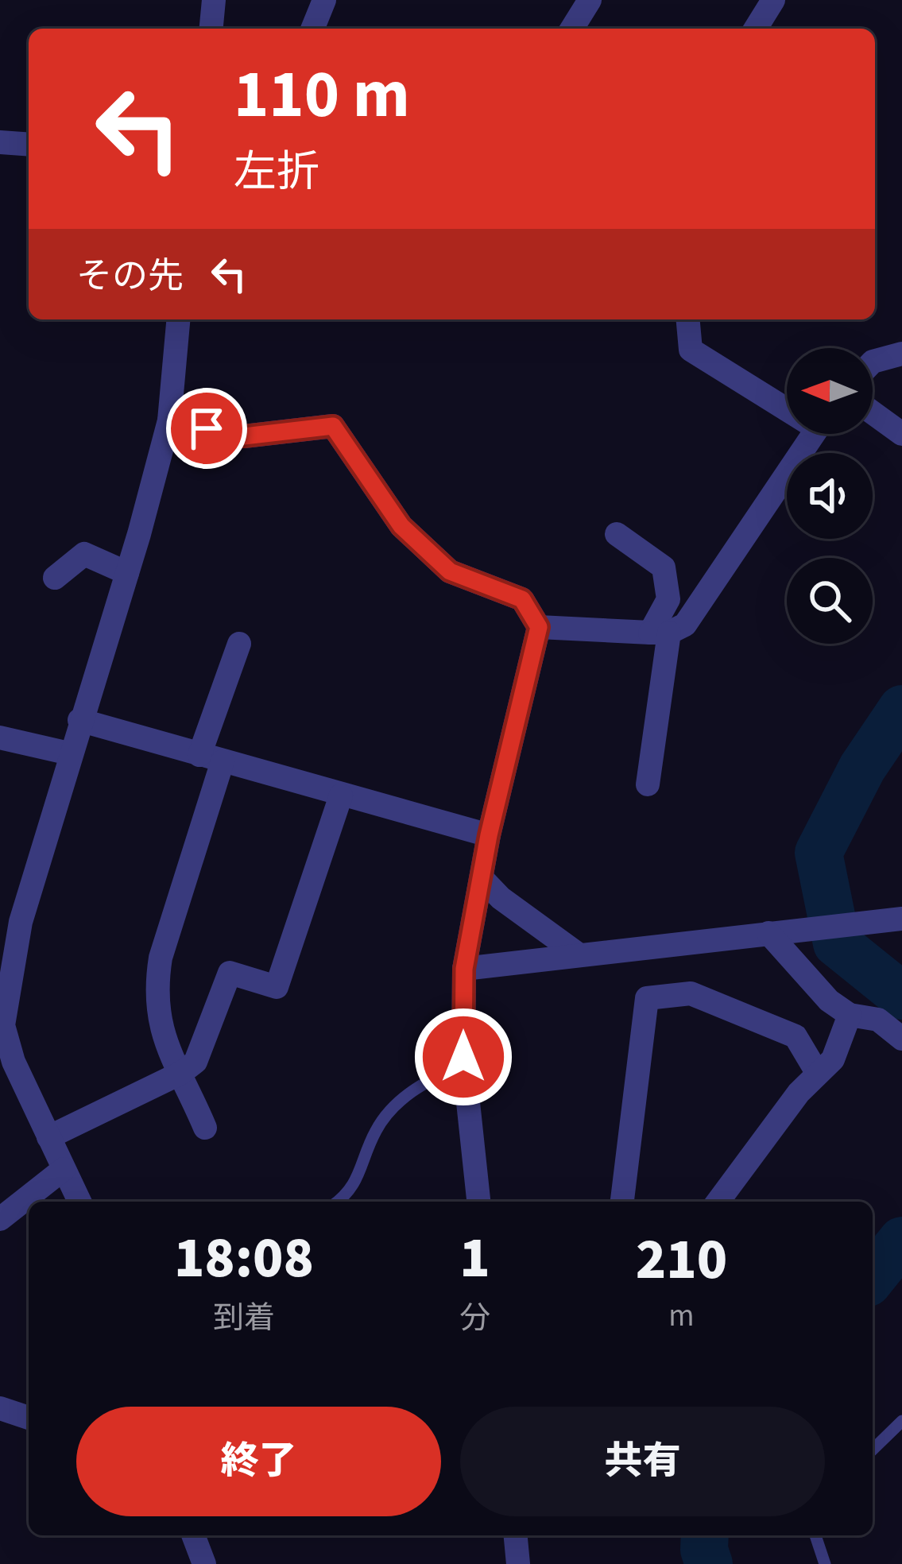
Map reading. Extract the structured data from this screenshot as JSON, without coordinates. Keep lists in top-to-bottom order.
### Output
{
  "north": "left",
  "page": {
    "turn": ["110 m", "左折"],
    "then": "その先",
    "eta": [
      "18:08",
      "到着",
      "1",
      "分",
      "210",
      "m"
    ],
    "buttons": ["終了", "共有"]
  }
}
